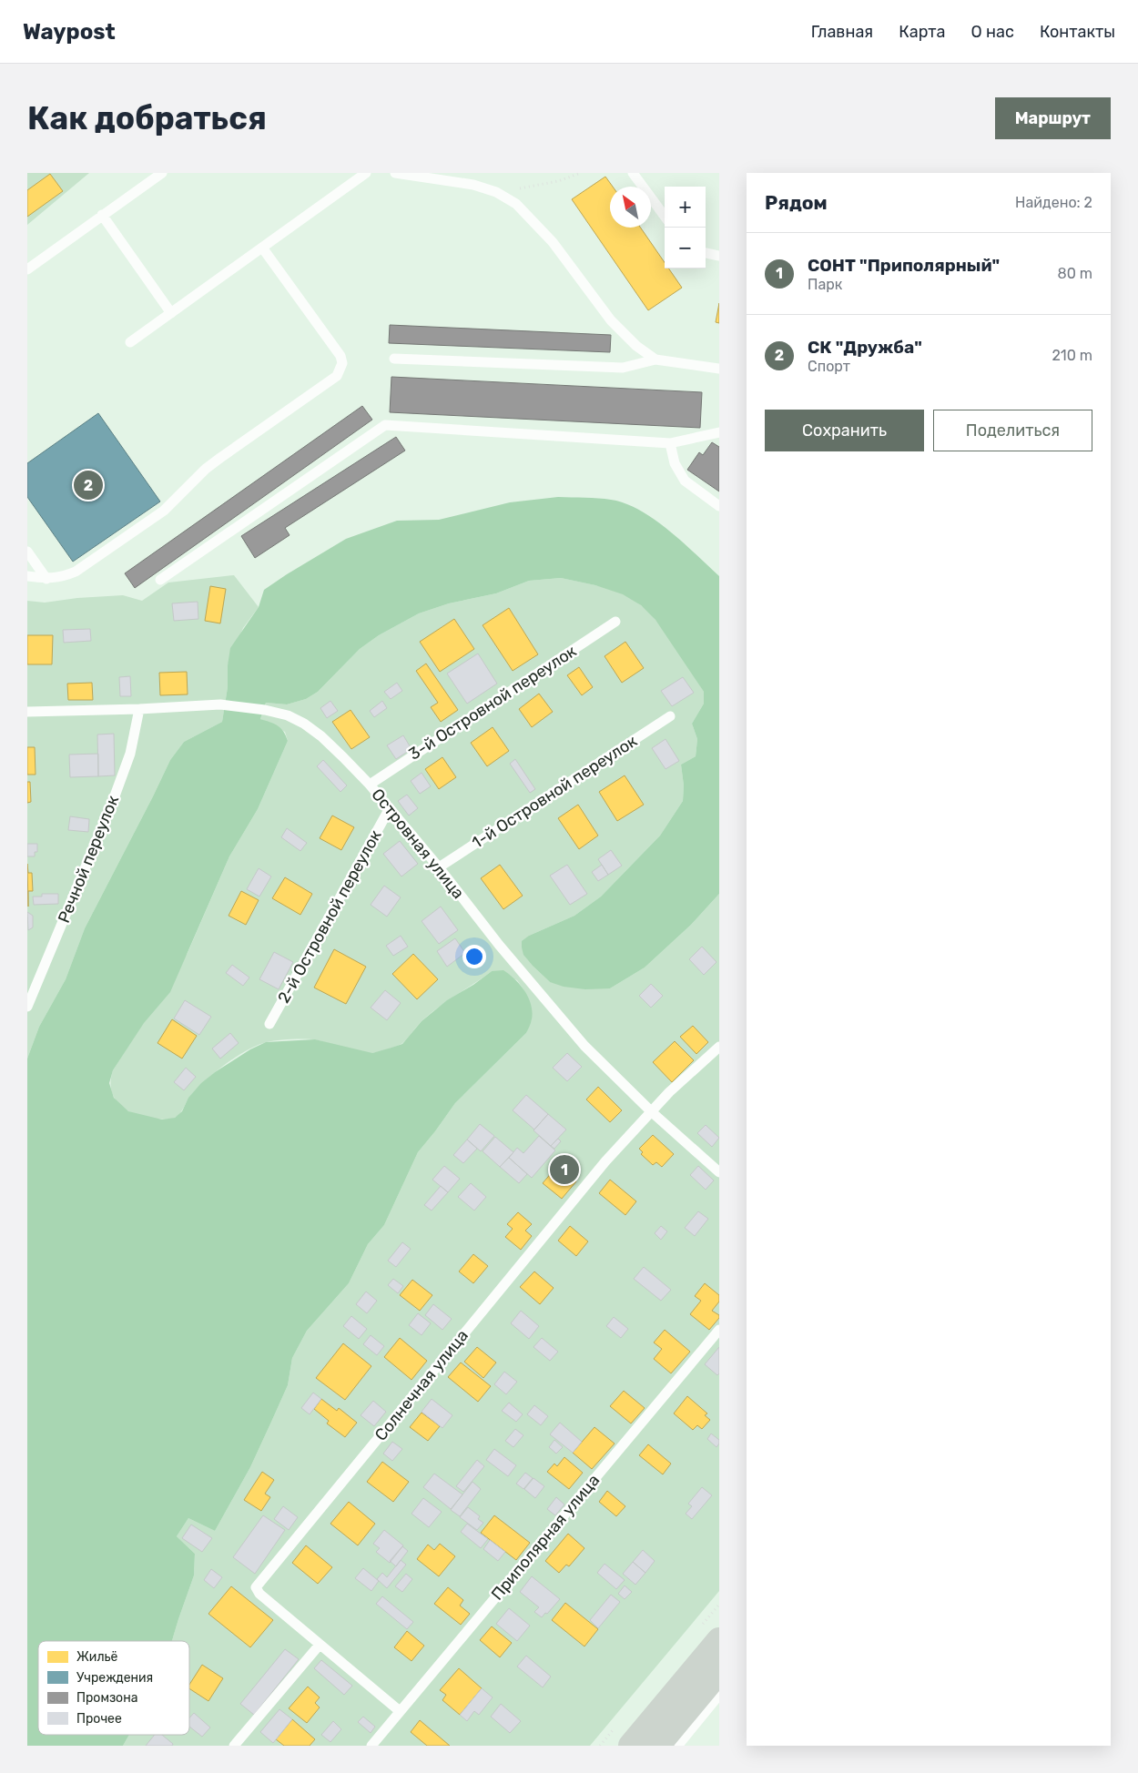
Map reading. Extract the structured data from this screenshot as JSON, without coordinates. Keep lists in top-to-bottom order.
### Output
{
  "streets": {
    "lane": [
      "3-й Островной переулок",
      "1-й Островной переулок",
      "Островная улица",
      "Речной переулок",
      "2-й Островной переулок",
      "Солнечная улица",
      "Приполярная улица"
    ]
  },
  "crossings": [
    ["3-й Островной переулок", "Островная улица"],
    ["1-й Островной переулок", "Островная улица"],
    ["Островная улица", "Речной переулок"],
    ["Островная улица", "2-й Островной переулок"],
    ["Островная улица", "Солнечная улица"],
    ["Солнечная улица", "Приполярная улица"]
  ],
  "legend": [
    "Жильё",
    "Учреждения",
    "Промзона",
    "Прочее"
  ],
  "north": "top left",
  "page": {
    "header": "Waypost",
    "nav": [
      "Главная",
      "Карта",
      "О нас",
      "Контакты"
    ],
    "buttons": [
      "Маршрут",
      ["Сохранить", "Поделиться"]
    ],
    "title": "Как добраться",
    "heading": ["Рядом", "Найдено: 2"],
    "map_buttons": ["+", "−"],
    "list": [
      {
        "mark": "1",
        "name": "СОНТ \"Приполярный\"",
        "note": "Парк",
        "value": "80 m"
      },
      {
        "mark": "2",
        "name": "СК \"Дружба\"",
        "note": "Спорт",
        "value": "210 m"
      }
    ],
    "pins": ["2", "1"]
  }
}
